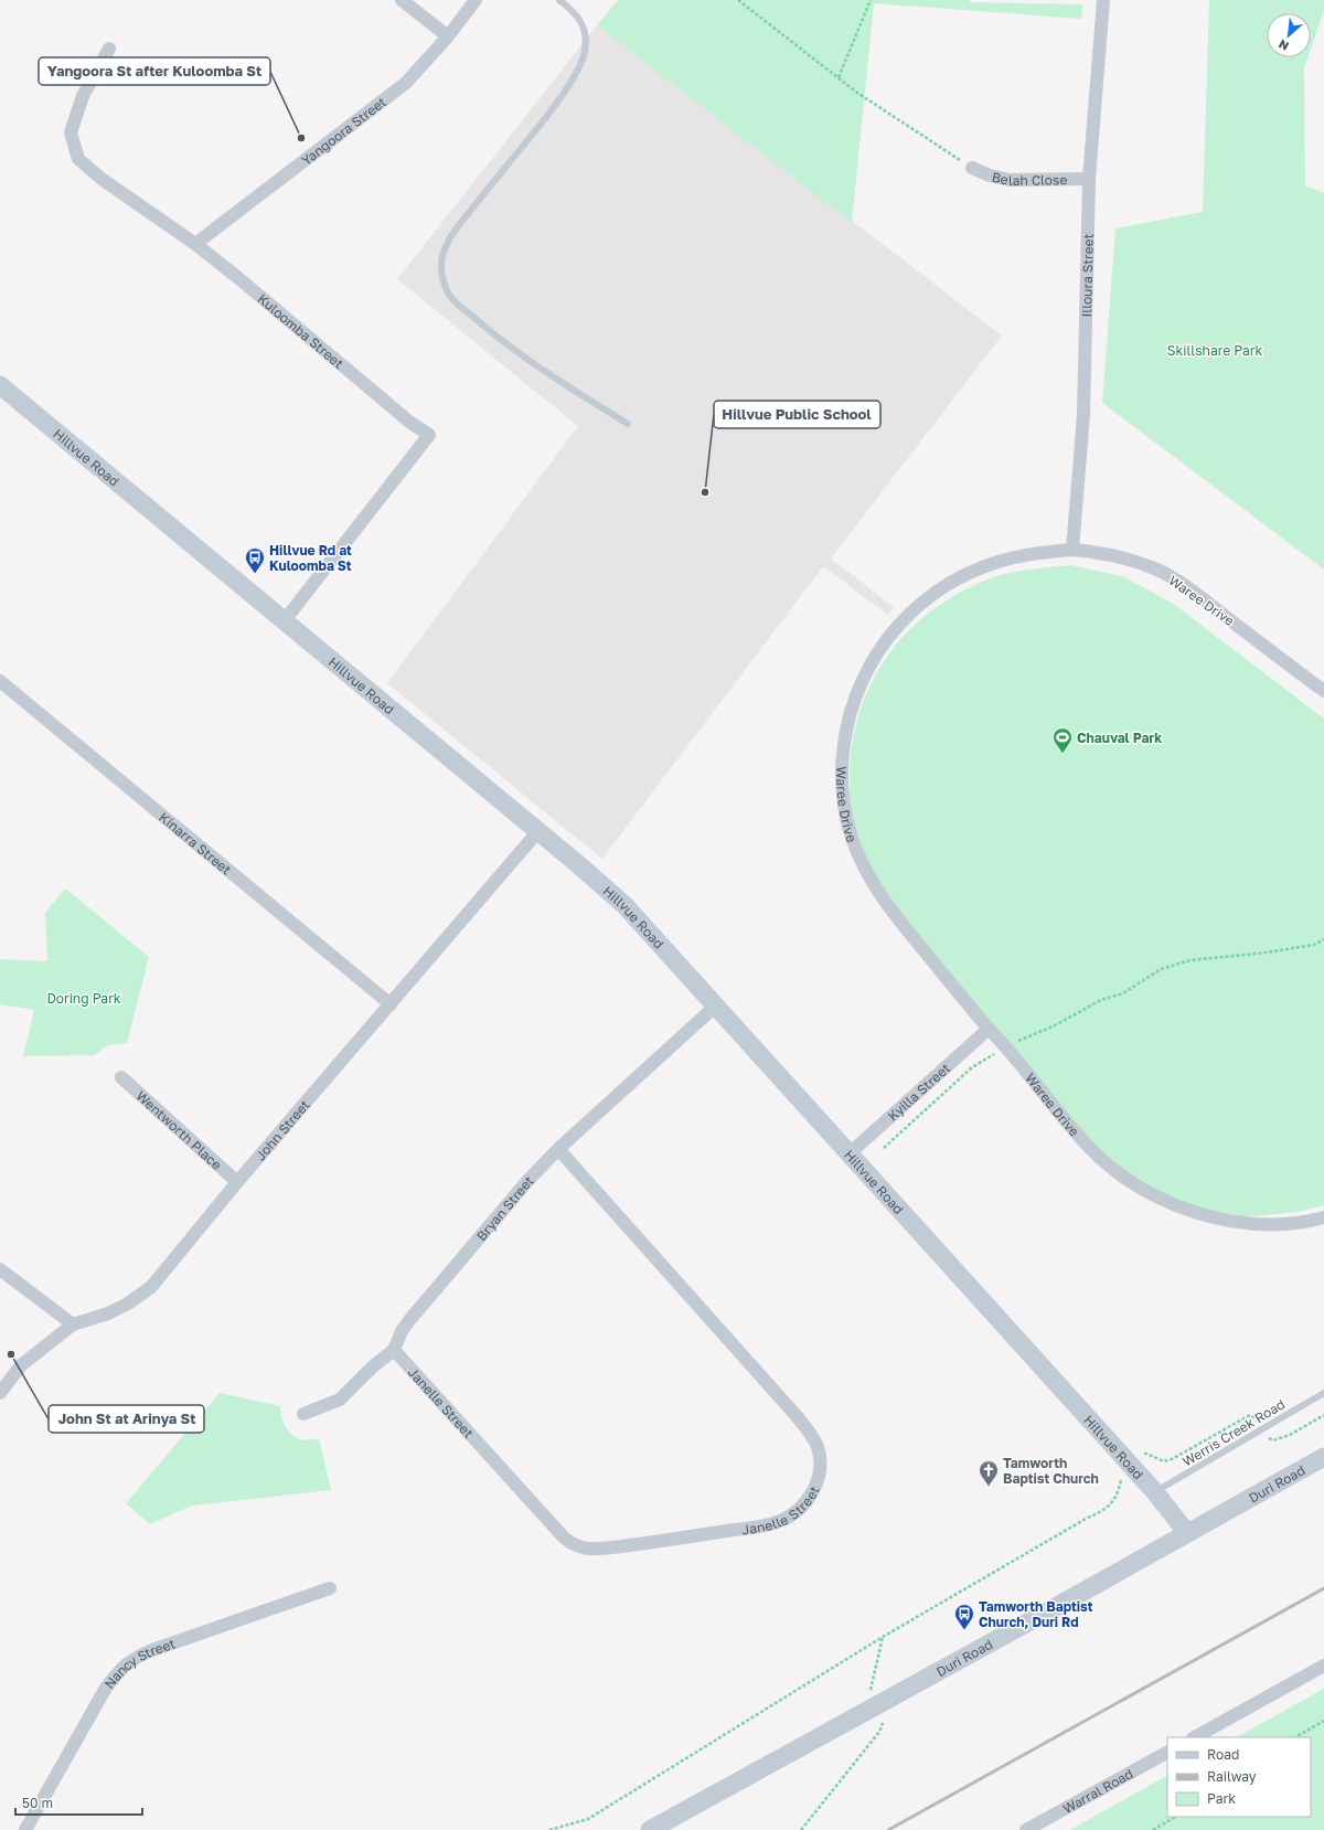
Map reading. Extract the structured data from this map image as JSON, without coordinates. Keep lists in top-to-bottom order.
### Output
{
  "streets": {
    "street": [
      "Yangoora Street",
      "Belah Close",
      "Illoura Street",
      "Kuloomba Street",
      "Hillvue Road",
      "Waree Drive",
      "Kinarra Street",
      "Kyilla Street",
      "Wentworth Place",
      "John Street",
      "Bryan Street",
      "Janelle Street",
      "Duri Road",
      "Nancy Street",
      "Warral Road"
    ],
    "lane": ["Werris Creek Road"]
  },
  "crossings": [
    ["Yangoora Street", "Kuloomba Street"],
    ["Belah Close", "Illoura Street"],
    ["Illoura Street", "Waree Drive"],
    ["Kuloomba Street", "Hillvue Road"],
    ["Hillvue Road", "Kyilla Street"],
    ["Hillvue Road", "John Street"],
    ["Hillvue Road", "Bryan Street"],
    ["Hillvue Road", "Werris Creek Road"],
    ["Hillvue Road", "Duri Road"],
    ["Waree Drive", "Kyilla Street"],
    ["Kinarra Street", "John Street"],
    ["Wentworth Place", "John Street"],
    ["Bryan Street", "Janelle Street"]
  ],
  "parks": ["Skillshare Park", "Doring Park"],
  "places": {
    "other": ["Yangoora St after Kuloomba St", "Hillvue Public School", "John St at Arinya St"],
    "bus stop": ["Hillvue Rd at Kuloomba St", "Tamworth Baptist Church, Duri Rd"],
    "sports": ["Chauval Park"],
    "church": ["Tamworth Baptist Church"]
  },
  "legend": ["Road", "Railway", "Park"],
  "scale_bar": "50 m",
  "north": "bottom left"
}
